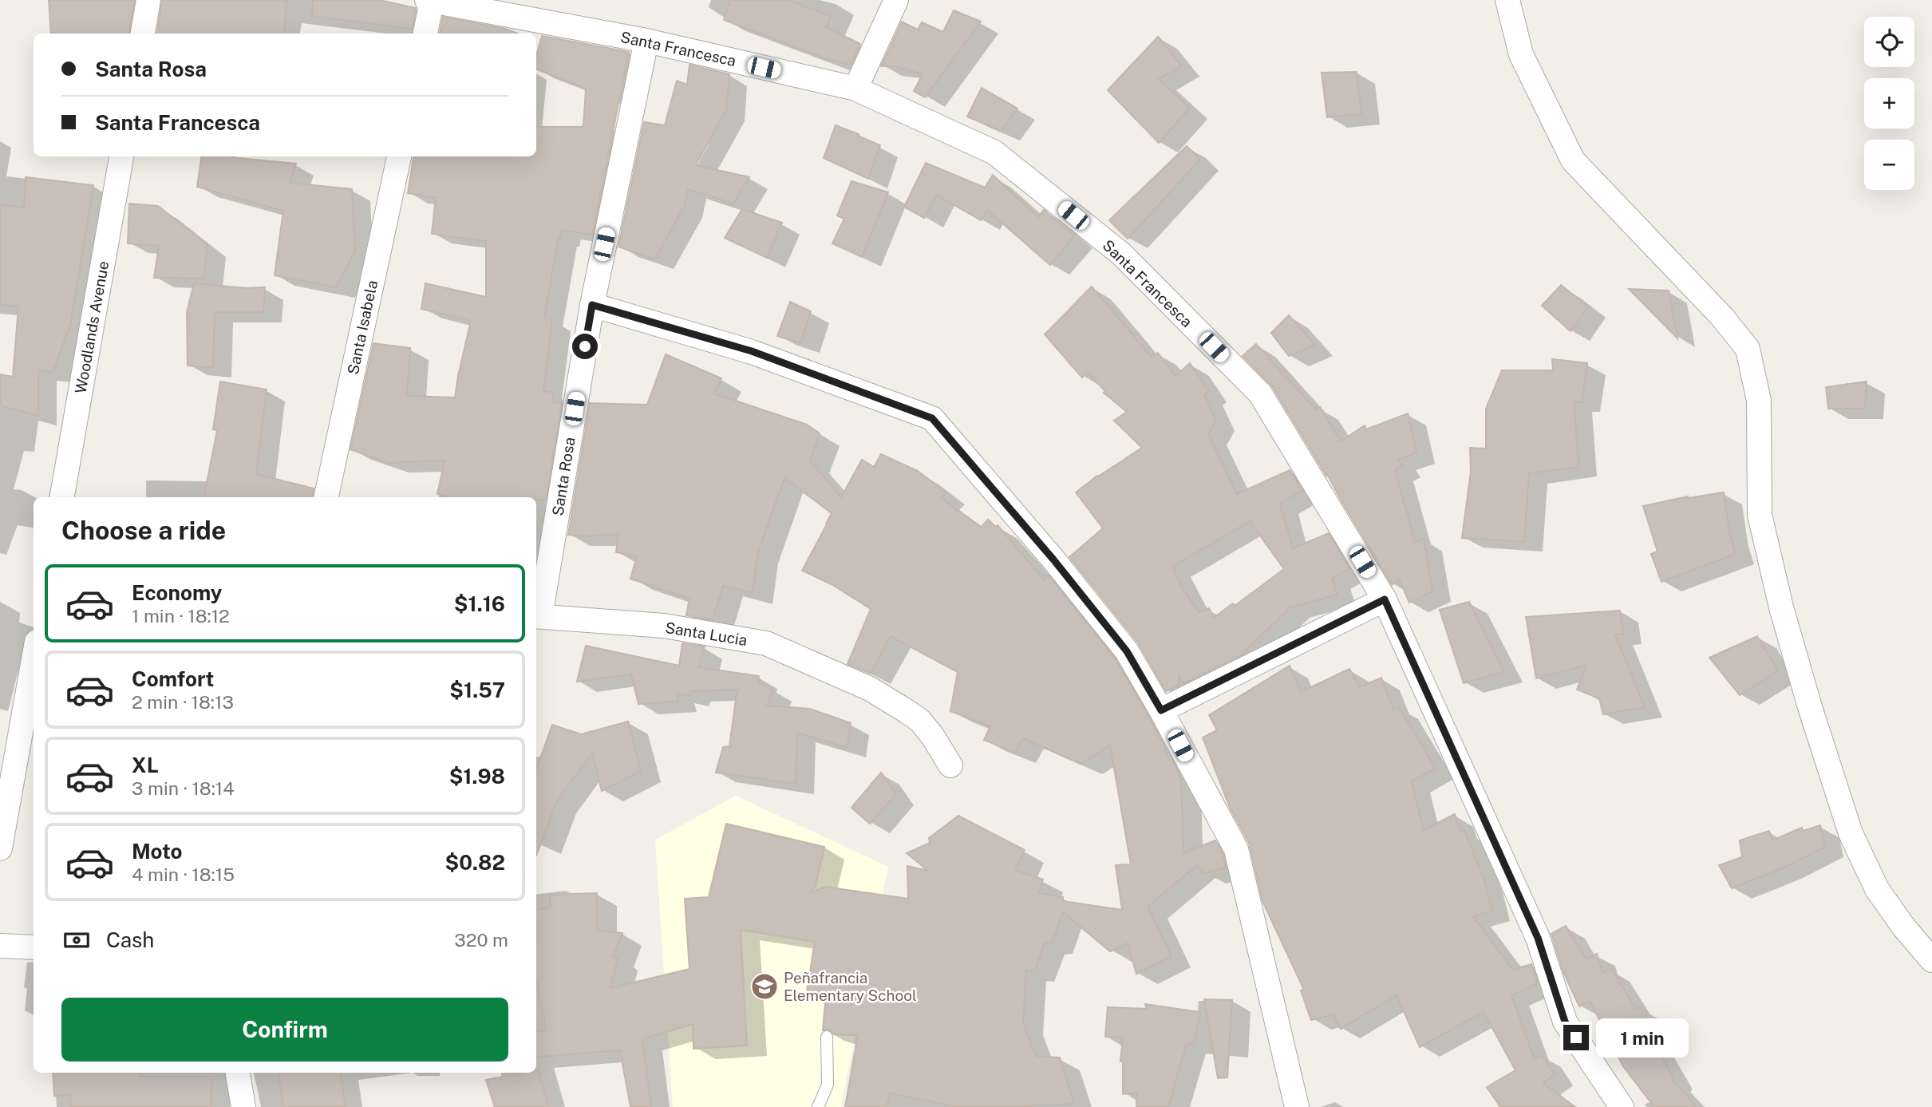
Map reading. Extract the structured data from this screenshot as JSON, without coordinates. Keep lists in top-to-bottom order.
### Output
{
  "streets": {
    "street": [
      "Santa Francesca",
      "Woodlands Avenue",
      "Santa Isabela",
      "Santa Rosa",
      "Santa Lucia"
    ]
  },
  "crossings": [
    ["Santa Francesca", "Santa Rosa"],
    ["Santa Rosa", "Santa Lucia"]
  ],
  "places": {
    "school or university": ["Peñafrancia Elementary School"]
  },
  "page": {
    "map_buttons": ["+", "−"],
    "banner": ["Santa Rosa", "Santa Francesca"],
    "heading": "Choose a ride",
    "list": [
      {
        "name": "Economy",
        "note": "1 min · 18:12",
        "value": "$1.16"
      },
      {
        "name": "Comfort",
        "note": "2 min · 18:13",
        "value": "$1.57"
      },
      {
        "name": "XL",
        "note": "3 min · 18:14",
        "value": "$1.98"
      },
      {
        "name": "Moto",
        "note": "4 min · 18:15",
        "value": "$0.82"
      }
    ],
    "pay": ["Cash", "320 m"],
    "buttons": "Confirm",
    "bubble": "1 min"
  }
}
